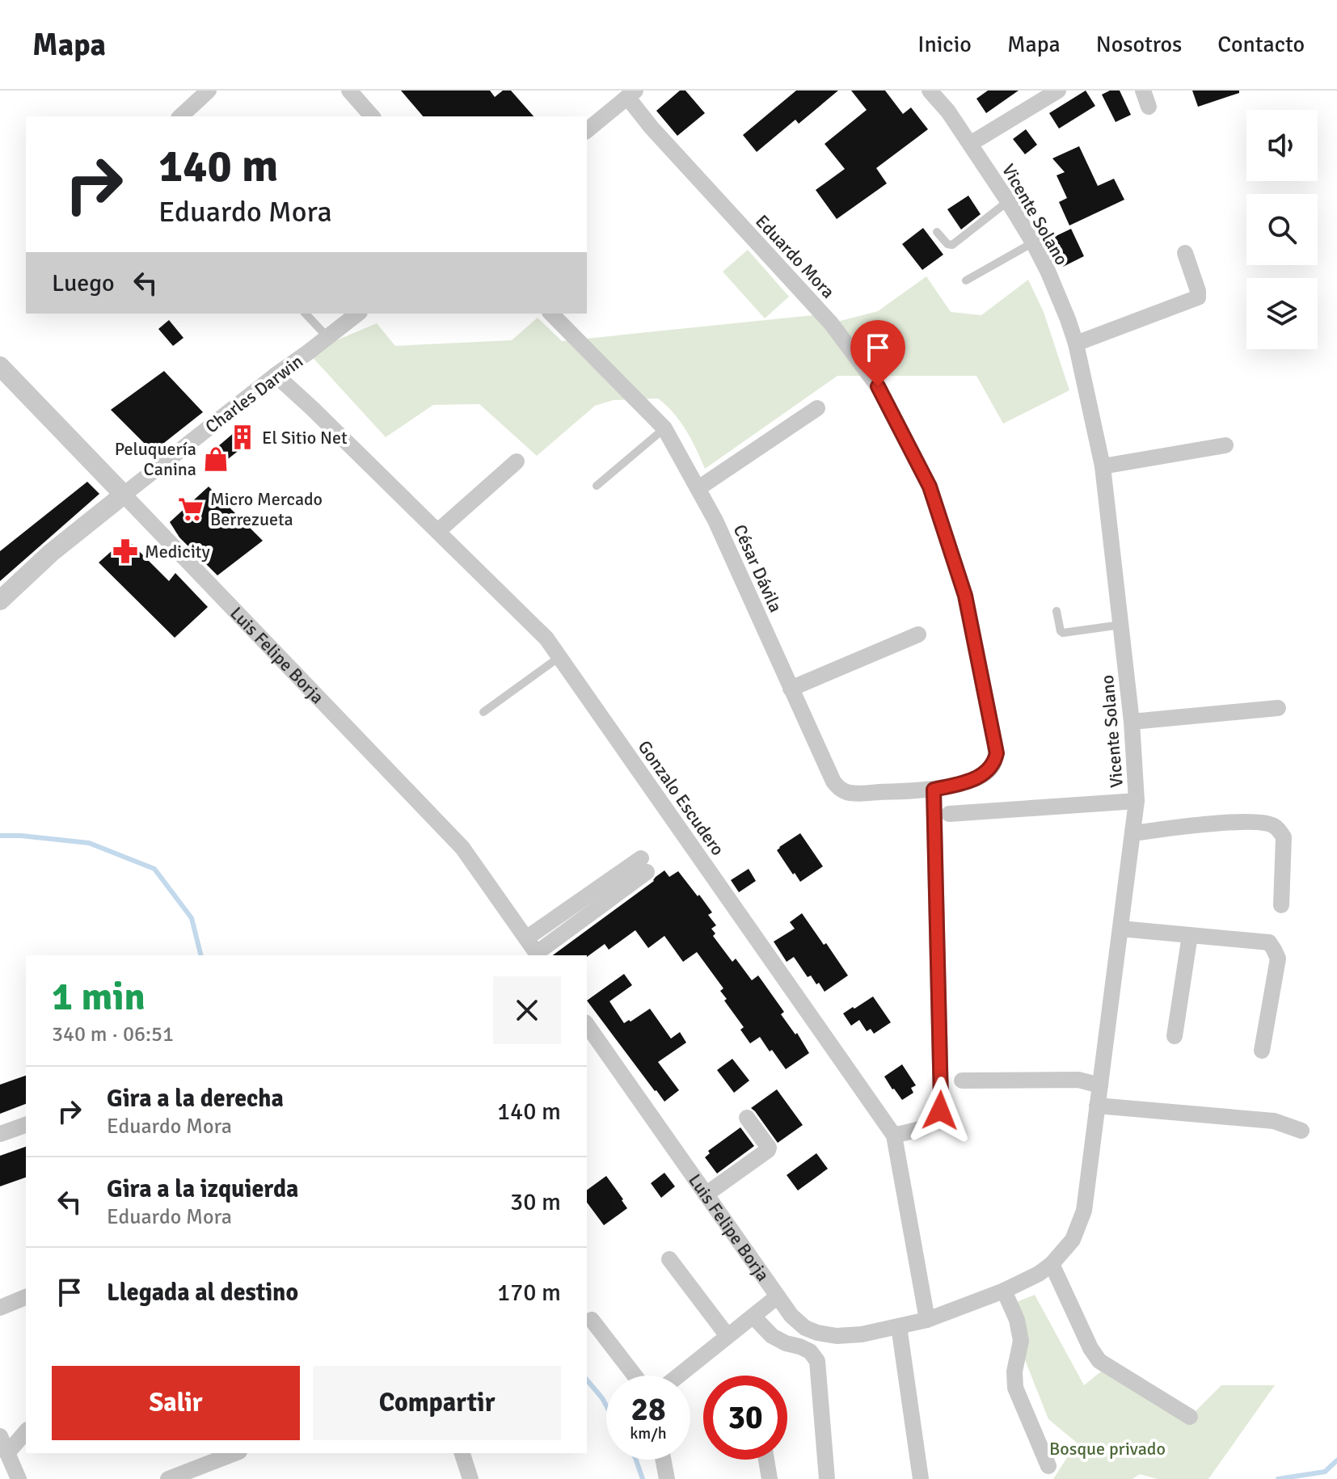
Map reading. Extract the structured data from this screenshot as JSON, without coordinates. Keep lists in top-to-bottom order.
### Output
{
  "streets": {
    "street": [
      "Vicente Solano",
      "Eduardo Mora",
      "Charles Darwin",
      "César Dávila",
      "Luis Felipe Borja",
      "Gonzalo Escudero"
    ]
  },
  "crossings": [
    ["Vicente Solano", "Luis Felipe Borja"],
    ["Vicente Solano", "Gonzalo Escudero"],
    ["Eduardo Mora", "César Dávila"],
    ["Charles Darwin", "Luis Felipe Borja"],
    ["Charles Darwin", "Gonzalo Escudero"],
    ["Luis Felipe Borja", "Gonzalo Escudero"]
  ],
  "parks": ["Bosque privado"],
  "places": {
    "building": ["El Sitio Net"],
    "shop": ["Peluquería Canina"],
    "supermarket": ["Micro Mercado Berrezueta"],
    "pharmacy": ["Medicity"]
  },
  "page": {
    "header": "Mapa",
    "nav": [
      "Inicio",
      "Mapa",
      "Nosotros",
      "Contacto"
    ],
    "turn": ["140 m", "Eduardo Mora"],
    "then": "Luego",
    "heading": ["1 min", "340 m · 06:51"],
    "list": [
      {
        "name": "Gira a la derecha",
        "note": "Eduardo Mora",
        "value": "140 m"
      },
      {
        "name": "Gira a la izquierda",
        "note": "Eduardo Mora",
        "value": "30 m"
      },
      {
        "name": "Llegada al destino",
        "value": "170 m"
      }
    ],
    "buttons": ["Salir", "Compartir"],
    "speed": "28 km/h",
    "limit": "30"
  }
}
